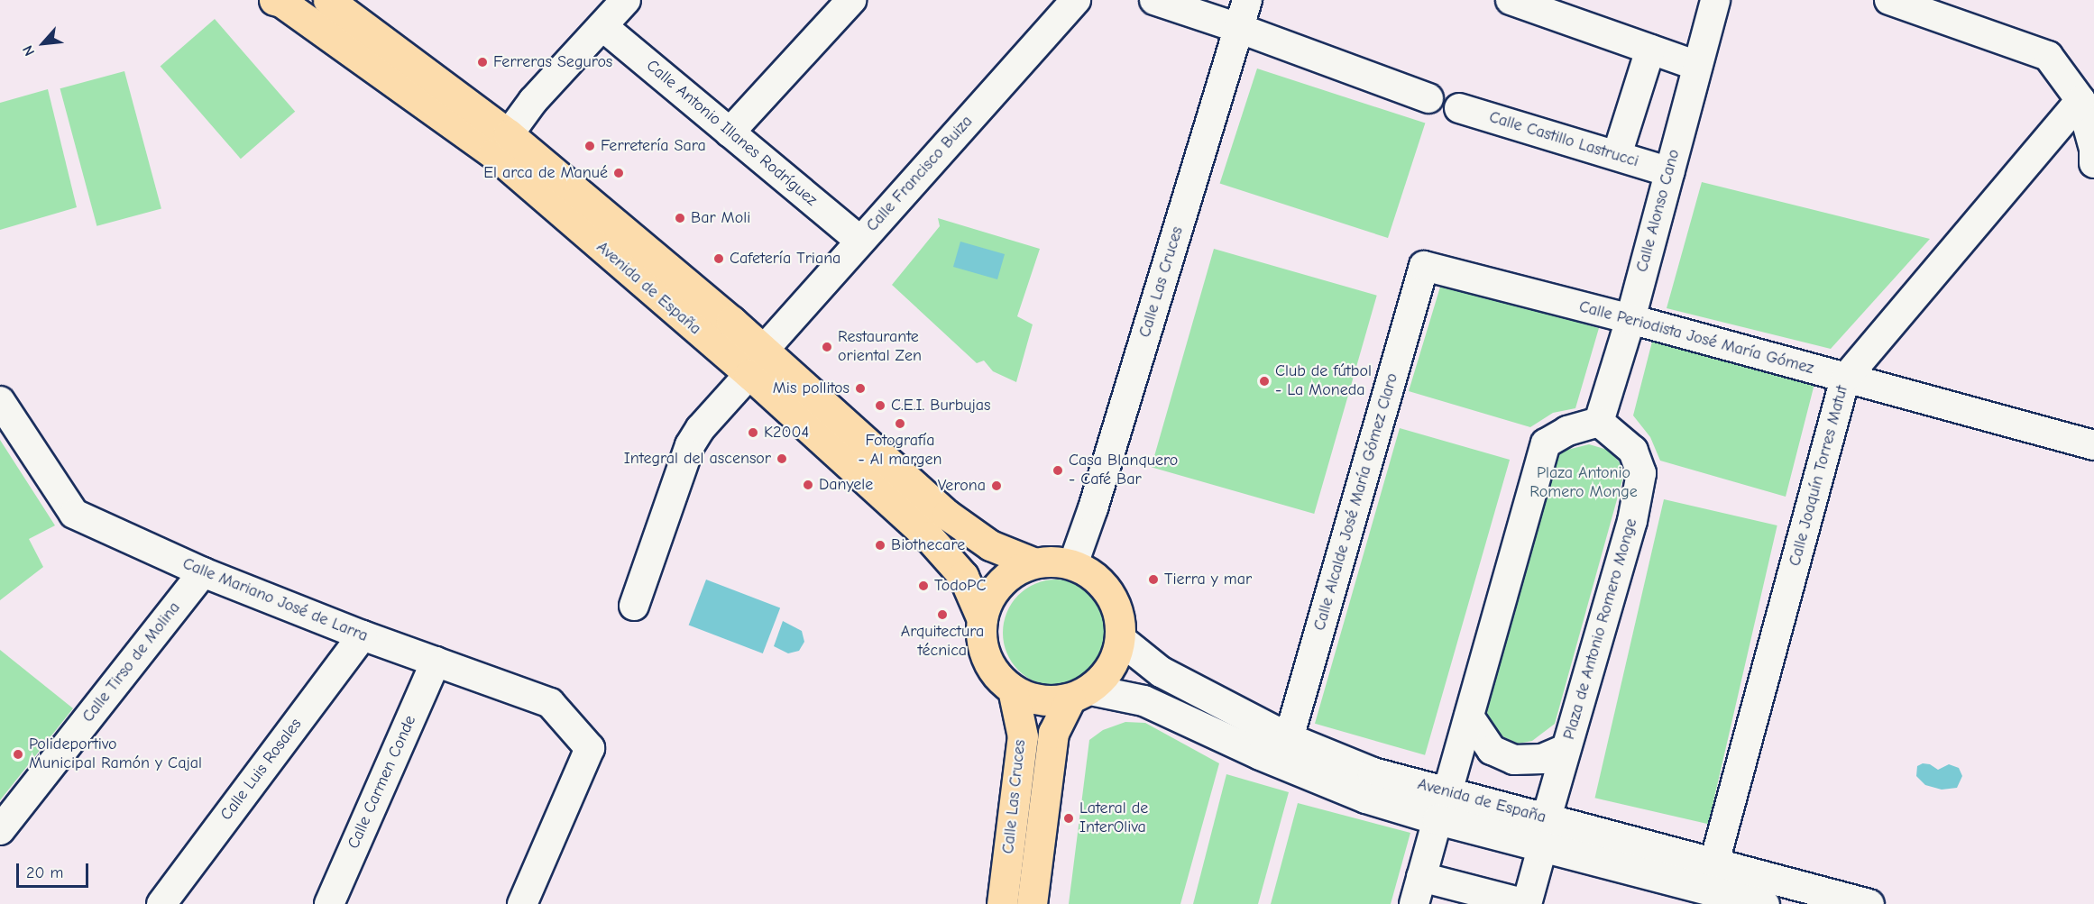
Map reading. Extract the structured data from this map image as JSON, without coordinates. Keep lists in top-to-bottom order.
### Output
{
  "streets": {
    "main road": ["Calle Las Cruces", "Avenida de España"],
    "street": [
      "Calle Antonio Illanes Rodríguez",
      "Calle Castillo Lastrucci",
      "Calle Francisco Buiza",
      "Calle Alonso Cano",
      "Calle Periodista José María Gómez",
      "Calle Joaquín Torres Matut",
      "Calle Alcalde José María Gómez Claro",
      "Calle Mariano José de Larra",
      "Plaza de Antonio Romero Monge",
      "Calle Tirso de Molina",
      "Calle Luis Rosales",
      "Calle Carmen Conde"
    ]
  },
  "crossings": [
    ["Calle Antonio Illanes Rodríguez", "Calle Francisco Buiza"],
    ["Calle Castillo Lastrucci", "Calle Alonso Cano"],
    ["Calle Francisco Buiza", "Avenida de España"],
    ["Calle Alonso Cano", "Calle Periodista José María Gómez"],
    ["Calle Alonso Cano", "Plaza de Antonio Romero Monge"],
    ["Calle Las Cruces", "Avenida de España"],
    ["Avenida de España", "Calle Joaquín Torres Matut"],
    ["Avenida de España", "Calle Alcalde José María Gómez Claro"],
    ["Avenida de España", "Plaza de Antonio Romero Monge"],
    ["Calle Periodista José María Gómez", "Calle Joaquín Torres Matut"],
    ["Calle Periodista José María Gómez", "Calle Alcalde José María Gómez Claro"],
    ["Calle Mariano José de Larra", "Calle Tirso de Molina"],
    ["Calle Mariano José de Larra", "Calle Luis Rosales"],
    ["Calle Mariano José de Larra", "Calle Carmen Conde"]
  ],
  "parks": ["Plaza Antonio Romero Monge"],
  "places": [
    "Ferreras Seguros",
    "Ferretería Sara",
    "El arca de Manué",
    "Bar Moli",
    "Cafetería Triana",
    "Restaurante oriental Zen",
    "Club de fútbol - La Moneda",
    "Mis pollitos",
    "C.E.I. Burbujas",
    "Fotografía - Al margen",
    "K2004",
    "Integral del ascensor",
    "Casa Blanquero - Café Bar",
    "Danyele",
    "Verona",
    "Biothecare",
    "Tierra y mar",
    "TodoPC",
    "Arquitectura técnica",
    "Polideportivo Municipal Ramón y Cajal",
    "Lateral de InterOliva"
  ],
  "scale_bar": "20 m",
  "north": "bottom left"
}
